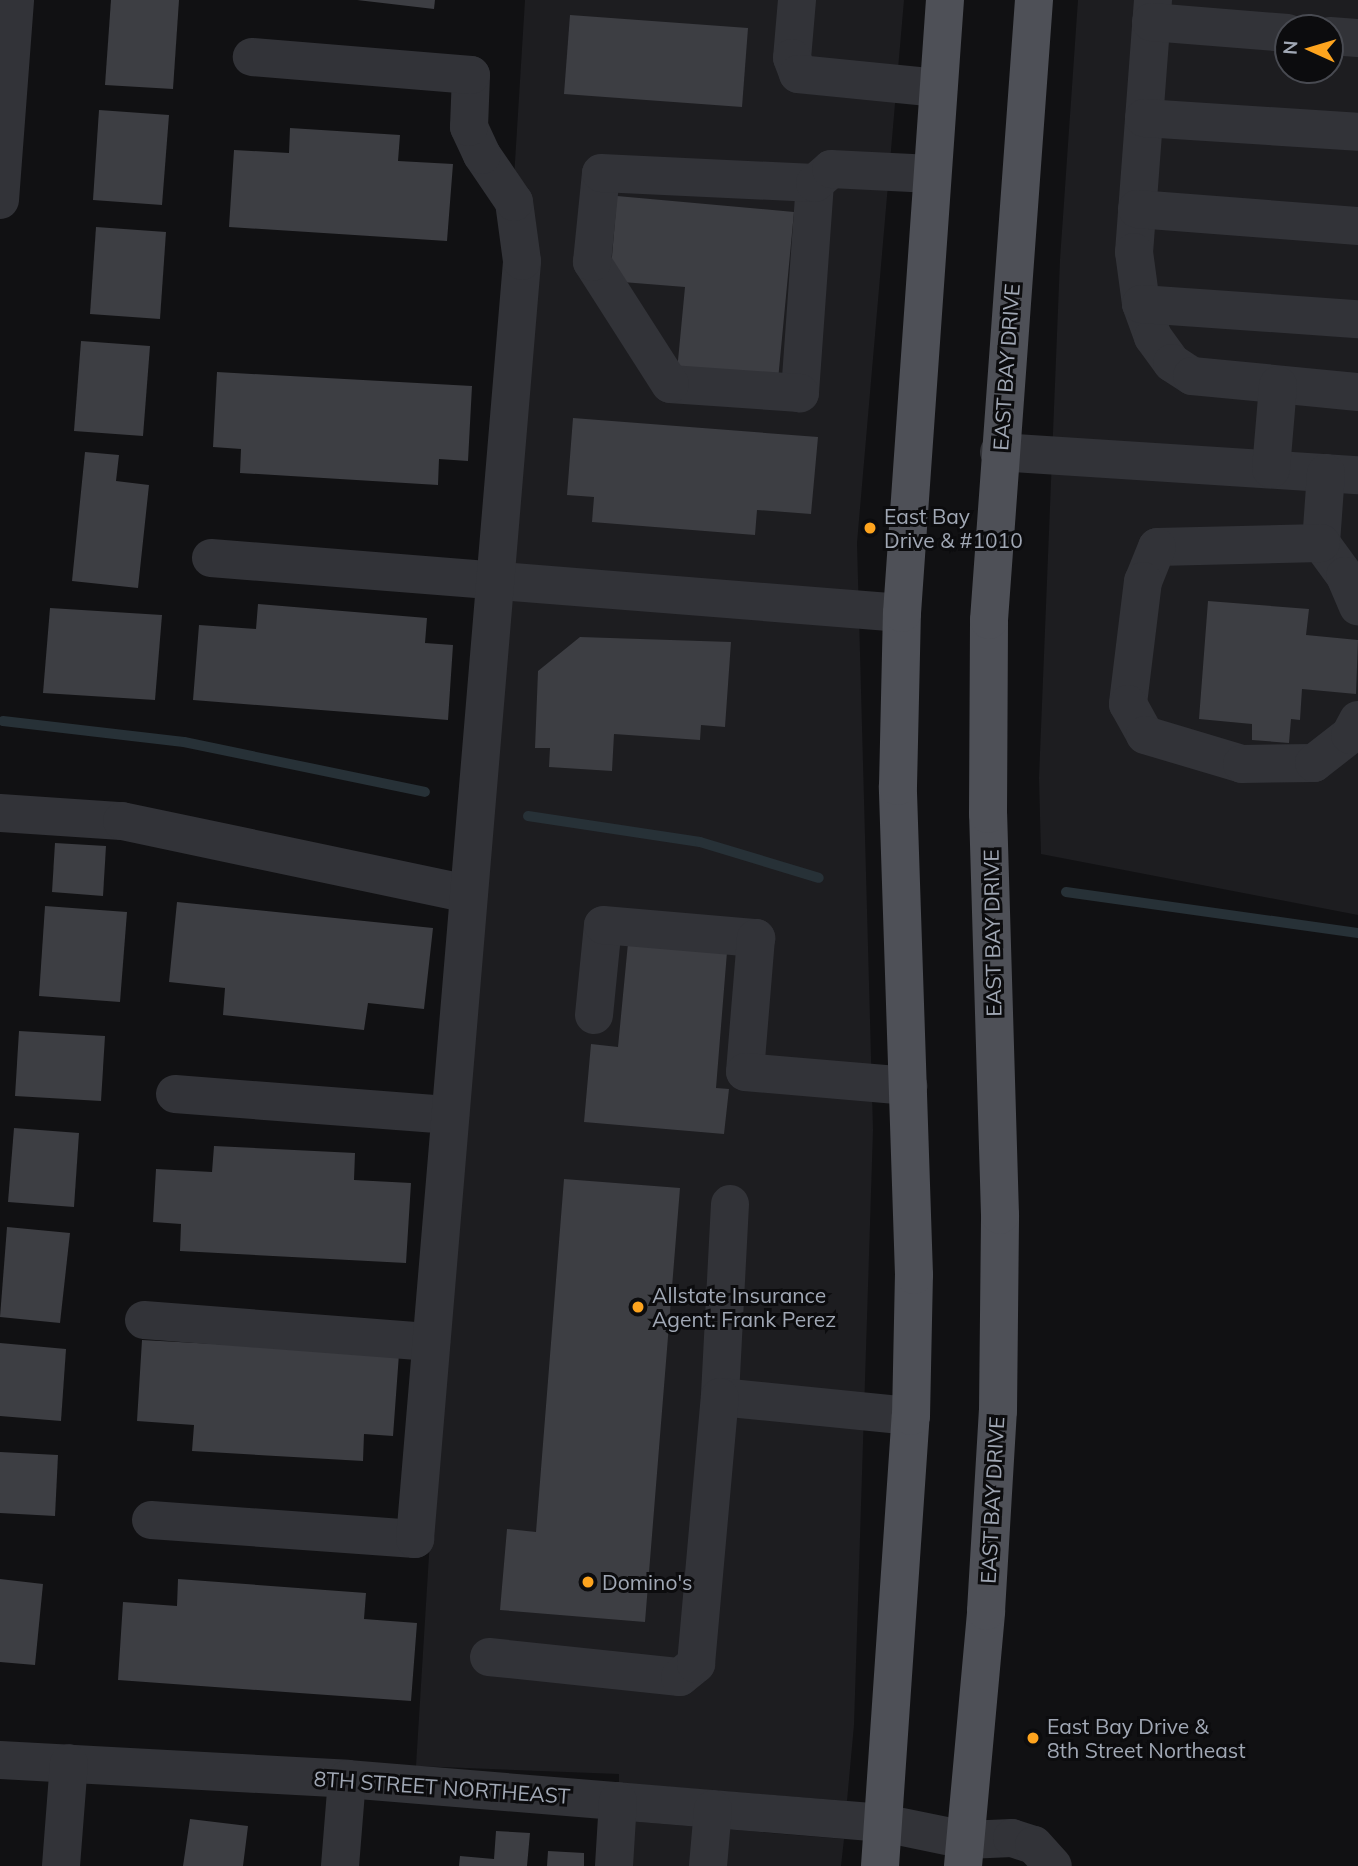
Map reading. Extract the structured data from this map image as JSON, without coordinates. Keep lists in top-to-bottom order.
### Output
{
  "streets": {
    "main road": ["EAST BAY DRIVE"],
    "street": ["8TH STREET NORTHEAST"]
  },
  "crossings": [
    ["EAST BAY DRIVE", "8TH STREET NORTHEAST"]
  ],
  "places": [
    "East Bay Drive & #1010",
    "Allstate Insurance Agent: Frank Perez",
    "Domino's",
    "East Bay Drive & 8th Street Northeast"
  ],
  "north": "left"
}
